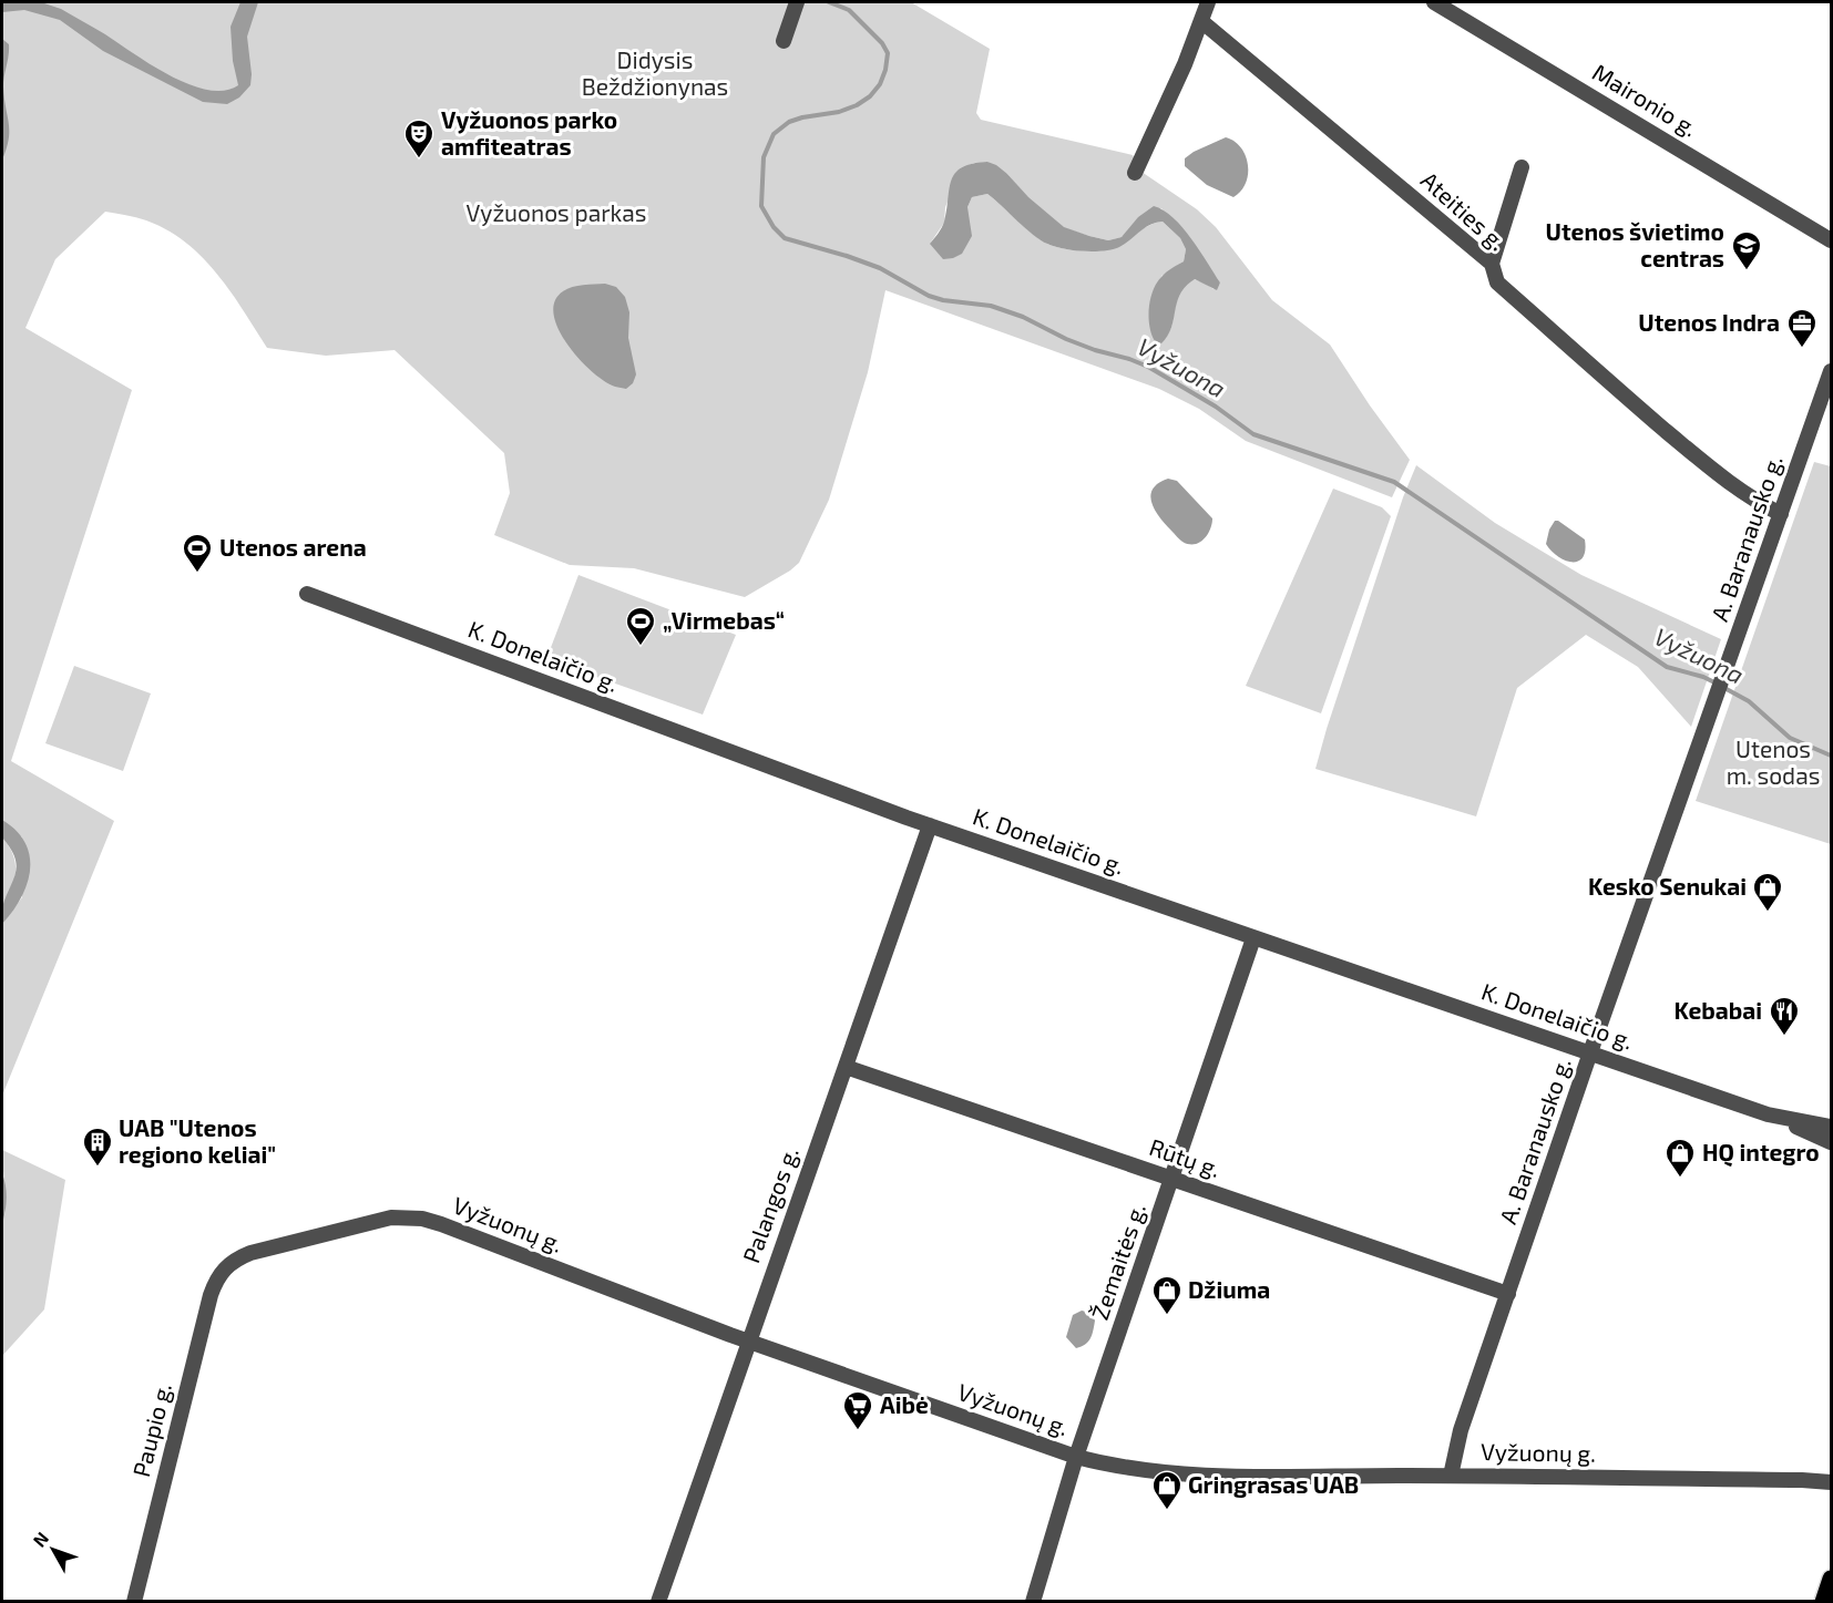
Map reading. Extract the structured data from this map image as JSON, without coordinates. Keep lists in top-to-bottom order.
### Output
{
  "streets": {
    "street": [
      "Maironio g.",
      "Ateities g.",
      "A. Baranausko g.",
      "K. Donelaičio g.",
      "Rūtų g.",
      "Palangos g.",
      "Vyžuonų g.",
      "Žemaitės g.",
      "Paupio g."
    ]
  },
  "crossings": [
    ["Ateities g.", "A. Baranausko g."],
    ["A. Baranausko g.", "K. Donelaičio g."],
    ["A. Baranausko g.", "Rūtų g."],
    ["A. Baranausko g.", "Vyžuonų g."],
    ["K. Donelaičio g.", "Palangos g."],
    ["K. Donelaičio g.", "Žemaitės g."],
    ["Rūtų g.", "Palangos g."],
    ["Rūtų g.", "Žemaitės g."],
    ["Palangos g.", "Vyžuonų g."],
    ["Vyžuonų g.", "Žemaitės g."],
    ["Vyžuonų g.", "Paupio g."]
  ],
  "water": ["Vyžuona"],
  "parks": ["Didysis Beždžionynas", "Vyžuonos parkas", "Utenos m. sodas"],
  "places": {
    "theatre": ["Vyžuonos parko amfiteatras"],
    "school or university": ["Utenos švietimo centras"],
    "office": ["Utenos Indra"],
    "sports": ["Utenos arena", "„Virmebas“"],
    "shop": [
      "Kesko Senukai",
      "HQ integro",
      "Džiuma",
      "Gringrasas UAB"
    ],
    "restaurant": ["Kebabai"],
    "building": ["UAB \"Utenos regiono keliai\""],
    "supermarket": ["Aibė"]
  },
  "north": "top left"
}
